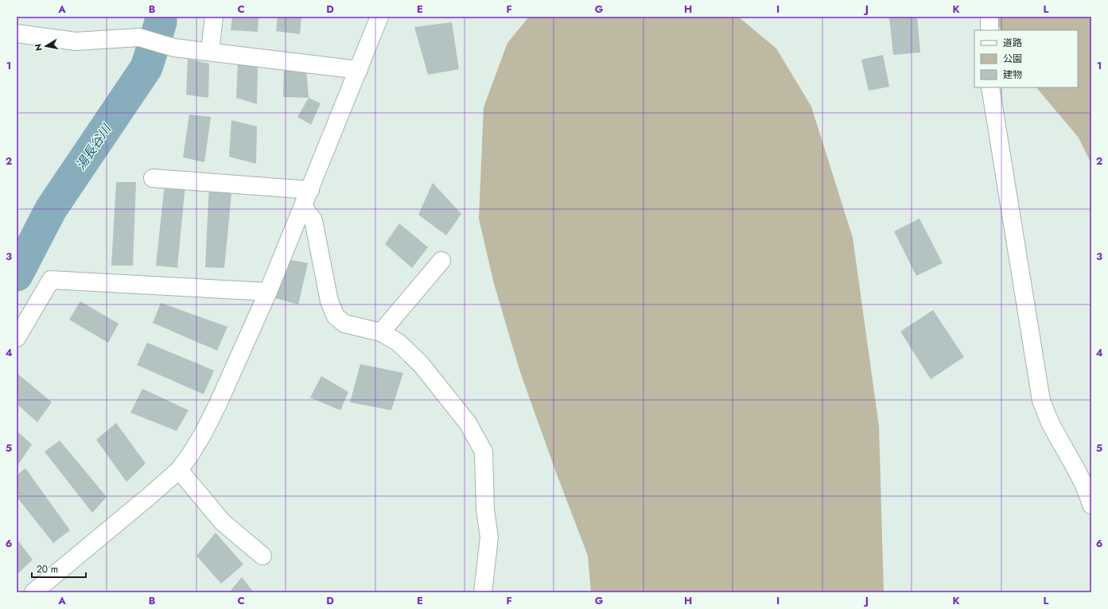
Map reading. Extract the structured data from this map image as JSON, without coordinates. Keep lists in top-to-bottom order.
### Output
{
  "water": ["湯長谷川"],
  "legend": ["道路", "公園", "建物"],
  "scale_bar": "20 m",
  "north": "left",
  "grid": {
    "columns": [
      "A",
      "B",
      "C",
      "D",
      "E",
      "F",
      "G",
      "H",
      "I",
      "J",
      "K",
      "L"
    ],
    "rows": [
      "1",
      "2",
      "3",
      "4",
      "5",
      "6"
    ]
  }
}
